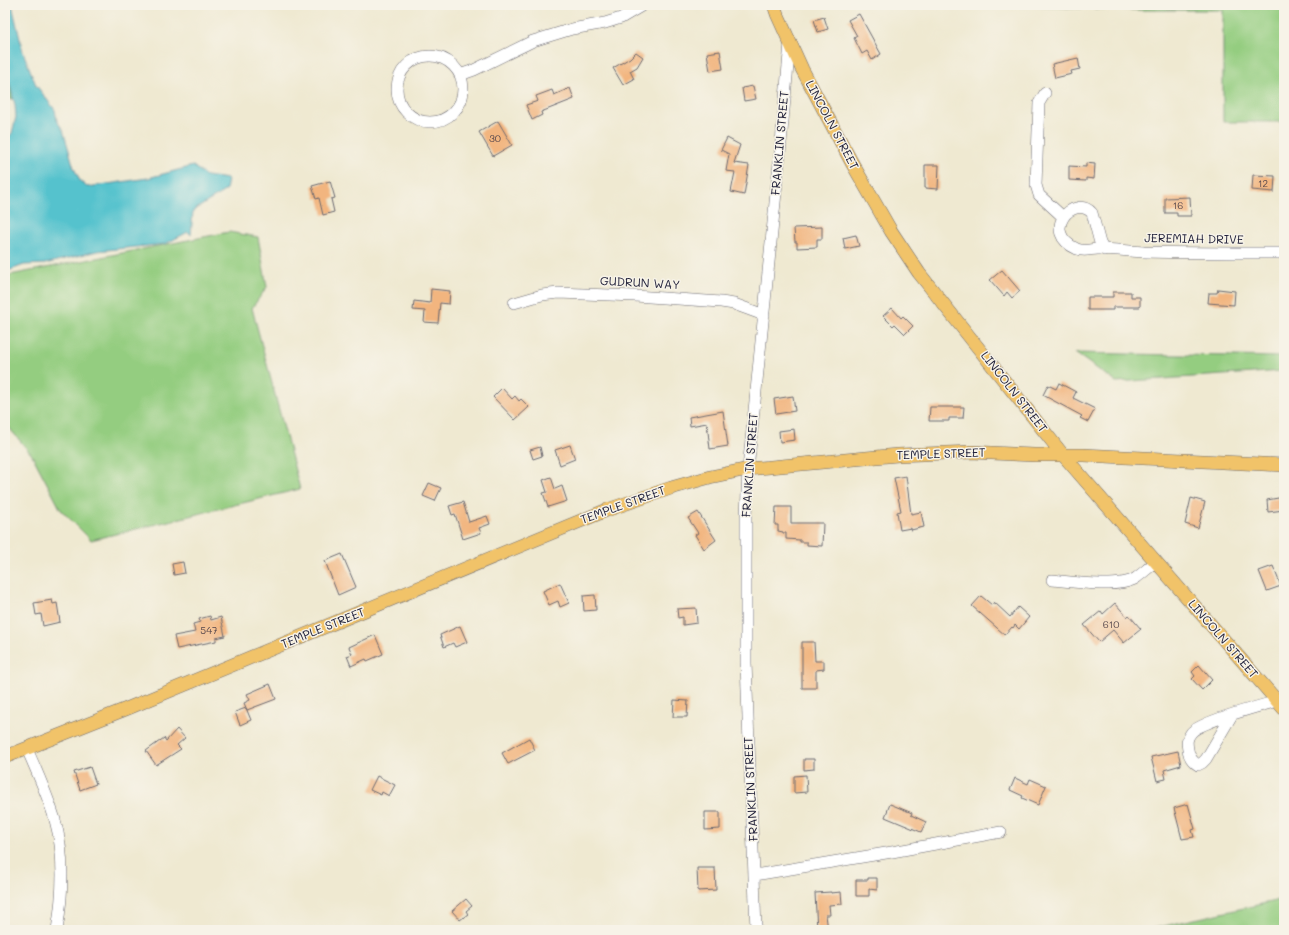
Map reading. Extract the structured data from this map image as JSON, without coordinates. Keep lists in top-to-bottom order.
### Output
{
  "streets": {
    "main road": ["LINCOLN STREET", "FRANKLIN STREET", "TEMPLE STREET"],
    "street": ["JEREMIAH DRIVE", "GUDRUN WAY"]
  },
  "crossings": [
    ["LINCOLN STREET", "FRANKLIN STREET"],
    ["LINCOLN STREET", "TEMPLE STREET"],
    ["FRANKLIN STREET", "GUDRUN WAY"],
    ["FRANKLIN STREET", "TEMPLE STREET"]
  ],
  "house_numbers": [
    "30",
    "12",
    "16",
    "610",
    "547"
  ]
}
